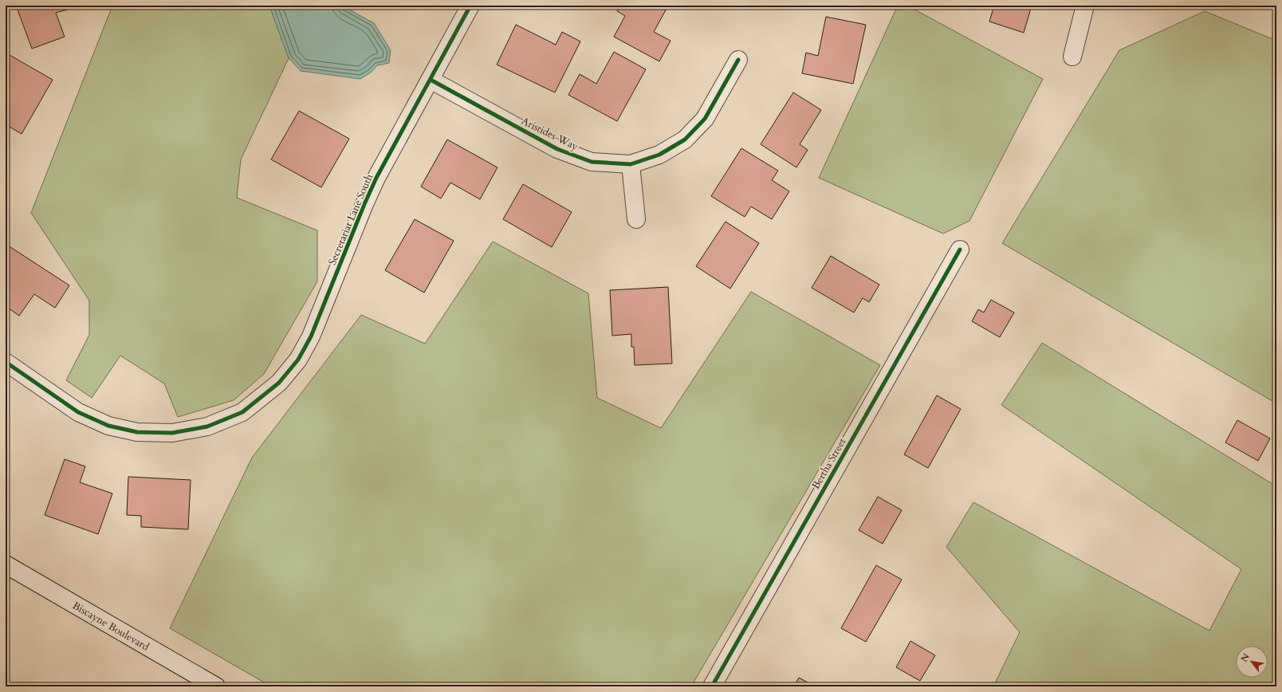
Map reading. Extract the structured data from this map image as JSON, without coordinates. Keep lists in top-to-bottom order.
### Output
{
  "streets": {
    "street": [
      "Aristides Way",
      "Secretariat Lane South",
      "Bertha Street",
      "Biscayne Boulevard"
    ]
  },
  "crossings": [
    ["Aristides Way", "Secretariat Lane South"]
  ],
  "north": "top left"
}
